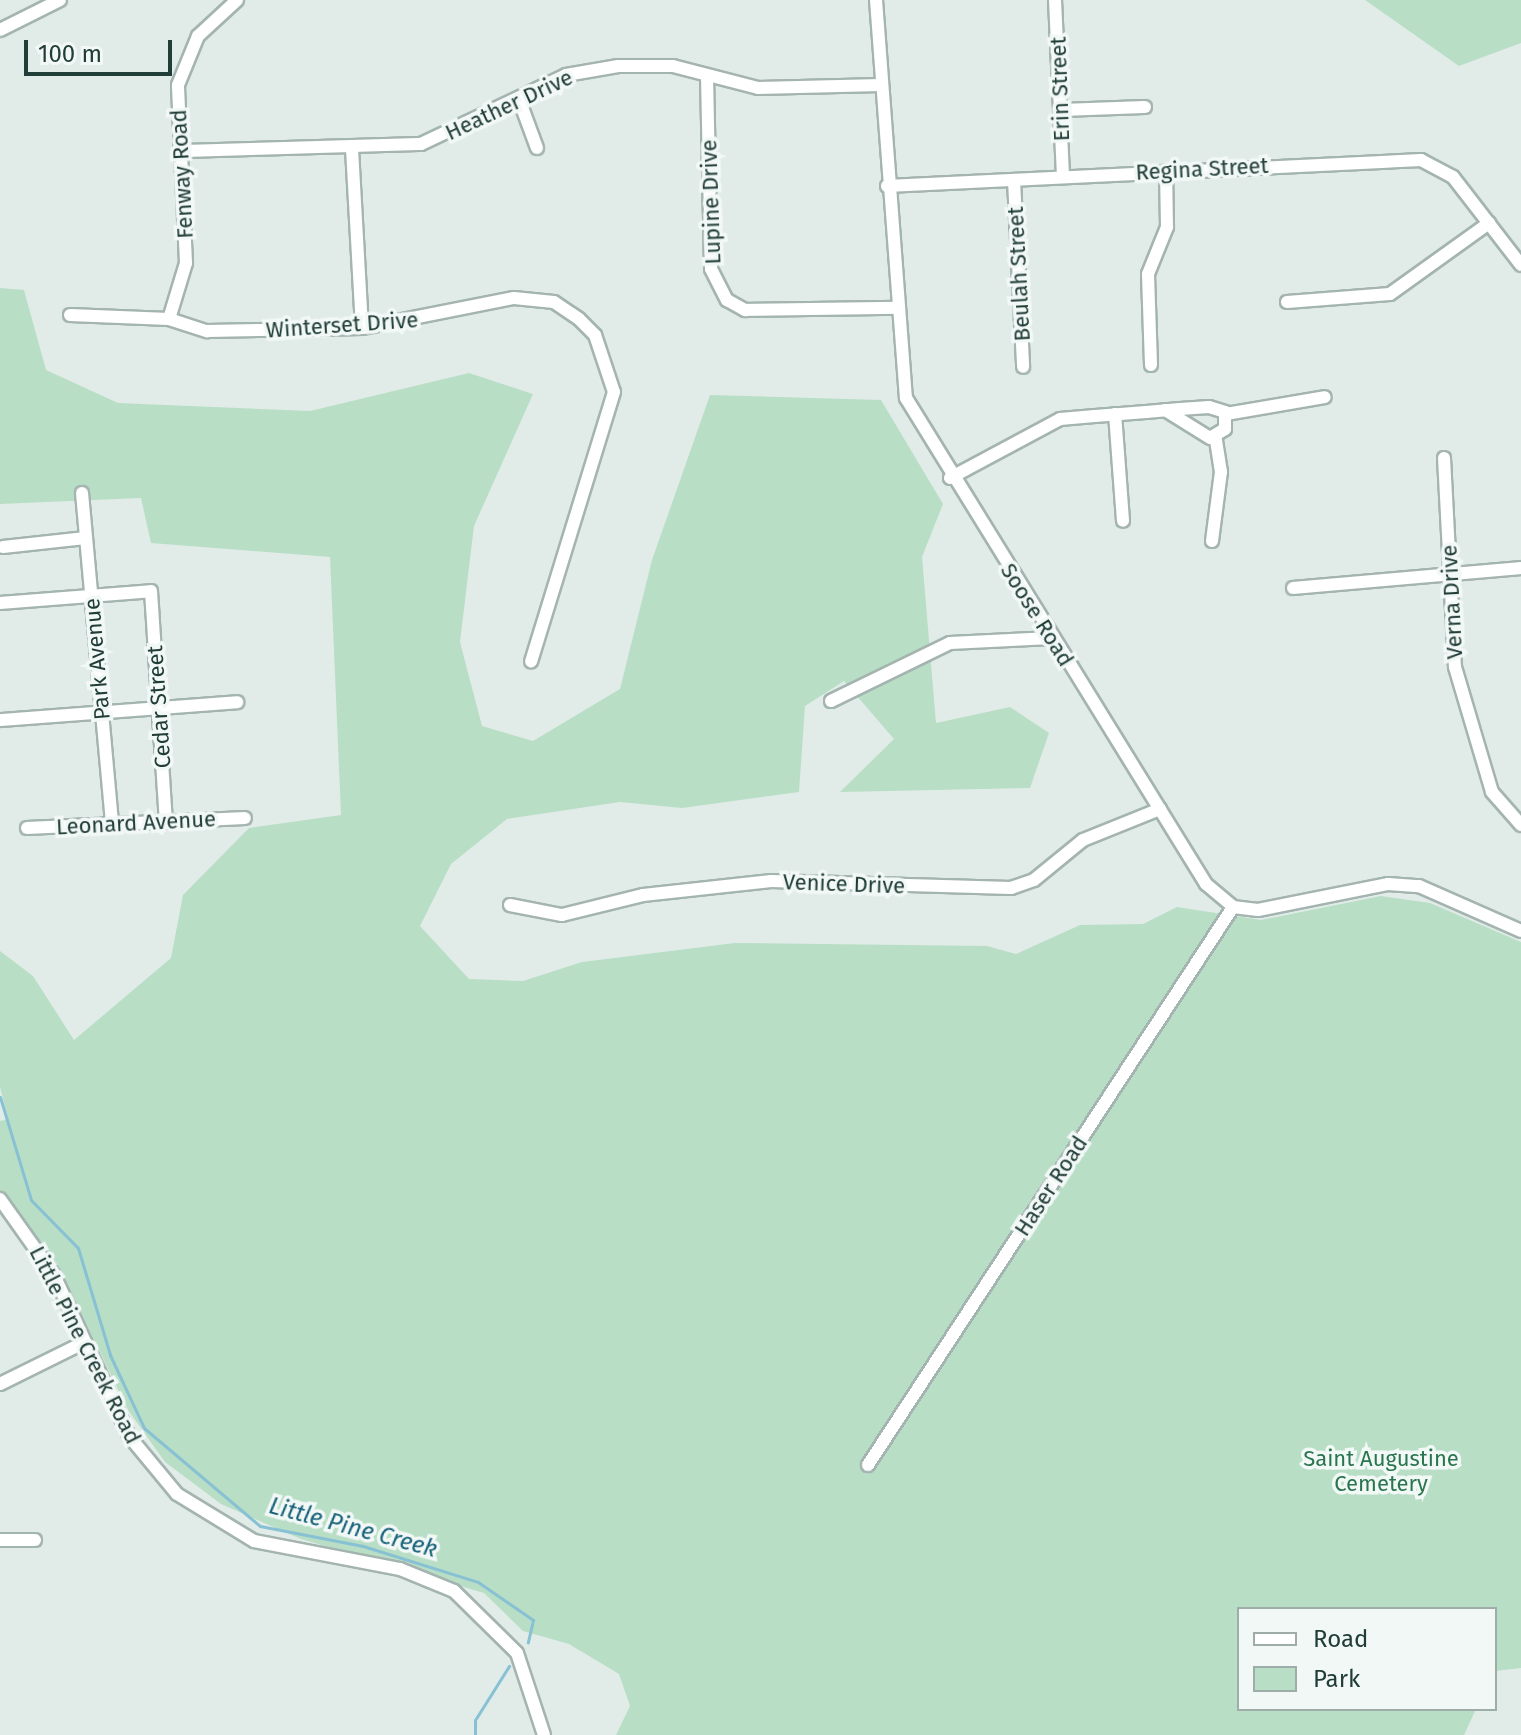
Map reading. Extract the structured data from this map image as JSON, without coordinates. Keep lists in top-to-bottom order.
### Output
{
  "streets": {
    "street": [
      "Erin Street",
      "Heather Drive",
      "Regina Street",
      "Fenway Road",
      "Lupine Drive",
      "Beulah Street",
      "Winterset Drive",
      "Verna Drive",
      "Soose Road",
      "Park Avenue",
      "Cedar Street",
      "Leonard Avenue",
      "Venice Drive",
      "Haser Road",
      "Little Pine Creek Road"
    ]
  },
  "crossings": [
    ["Erin Street", "Regina Street"],
    ["Heather Drive", "Fenway Road"],
    ["Heather Drive", "Lupine Drive"],
    ["Heather Drive", "Soose Road"],
    ["Regina Street", "Beulah Street"],
    ["Regina Street", "Soose Road"],
    ["Fenway Road", "Winterset Drive"],
    ["Lupine Drive", "Soose Road"],
    ["Soose Road", "Venice Drive"],
    ["Soose Road", "Haser Road"],
    ["Park Avenue", "Cedar Street"],
    ["Park Avenue", "Leonard Avenue"],
    ["Cedar Street", "Leonard Avenue"]
  ],
  "water": ["Little Pine Creek"],
  "parks": ["Saint Augustine Cemetery"],
  "legend": ["Road", "Park"],
  "scale_bar": "100 m"
}
